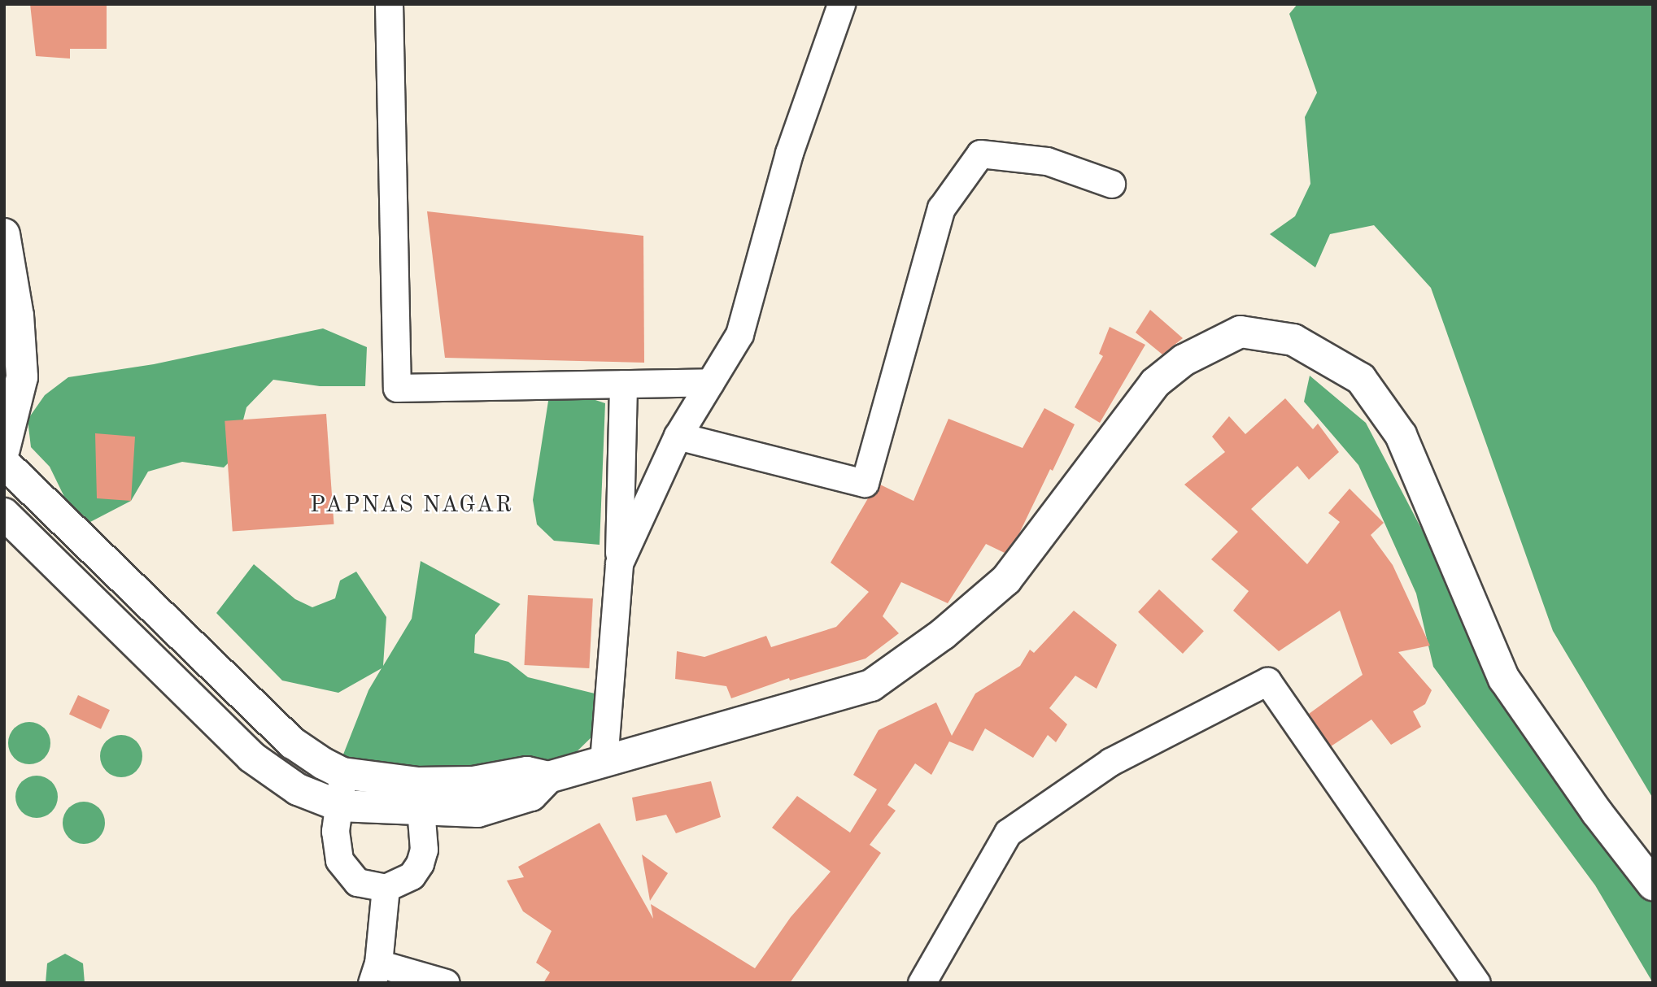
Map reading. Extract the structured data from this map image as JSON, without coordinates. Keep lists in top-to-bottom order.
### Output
{
  "districts": ["PAPNAS NAGAR"]
}
